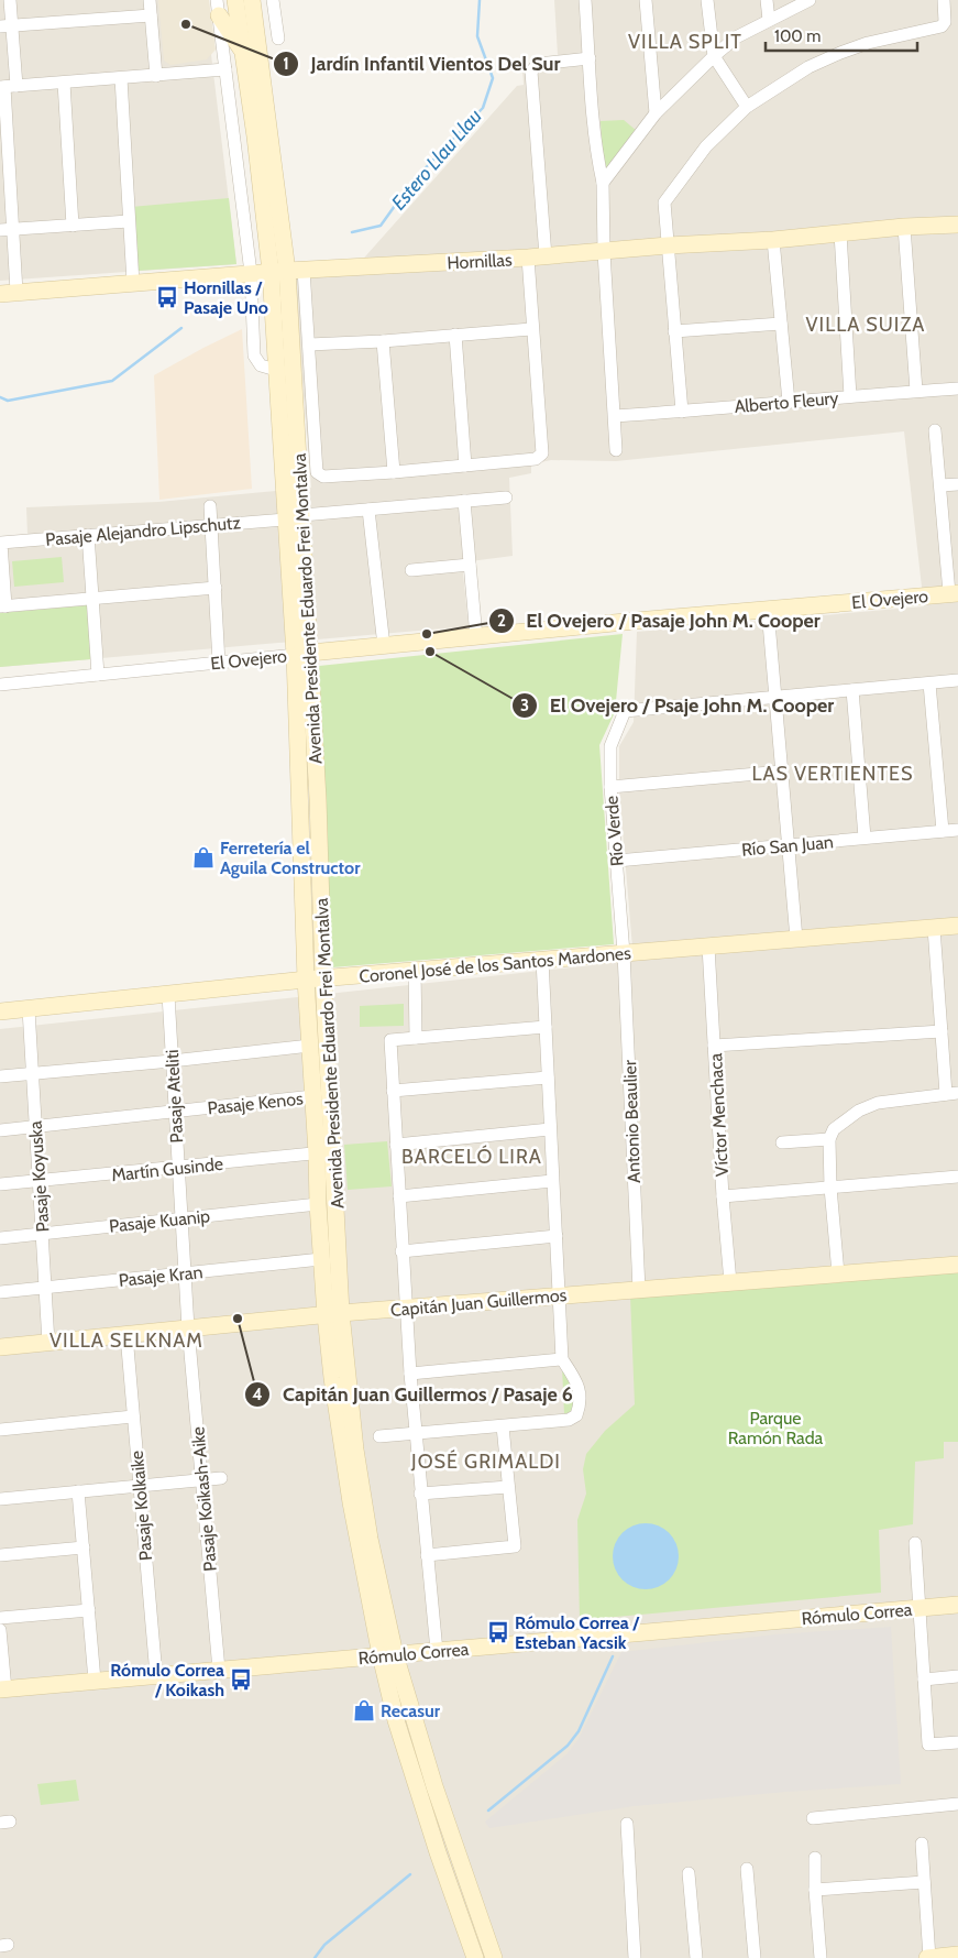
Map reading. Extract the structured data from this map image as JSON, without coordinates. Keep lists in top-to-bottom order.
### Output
{
  "streets": {
    "street": [
      "Hornillas",
      "Alberto Fleury",
      "Pasaje Alejandro Lipschutz",
      "El Ovejero",
      "Avenida Presidente Eduardo Frei Montalva",
      "Río Verde",
      "Río San Juan",
      "Coronel José de los Santos Mardones",
      "Pasaje Ateliti",
      "Pasaje Kenos",
      "Víctor Menchaca",
      "Antonio Beaulier",
      "Martín Gusinde",
      "Pasaje Koyuska",
      "Pasaje Kuanip",
      "Pasaje Kran",
      "Capitán Juan Guillermos",
      "Pasaje Koikash-Aike",
      "Pasaje Kolkaike",
      "Rómulo Correa"
    ]
  },
  "crossings": [
    ["Hornillas", "Avenida Presidente Eduardo Frei Montalva"],
    ["Pasaje Alejandro Lipschutz", "Avenida Presidente Eduardo Frei Montalva"],
    ["El Ovejero", "Avenida Presidente Eduardo Frei Montalva"],
    ["Avenida Presidente Eduardo Frei Montalva", "Coronel José de los Santos Mardones"],
    ["Avenida Presidente Eduardo Frei Montalva", "Pasaje Kenos"],
    ["Avenida Presidente Eduardo Frei Montalva", "Martín Gusinde"],
    ["Avenida Presidente Eduardo Frei Montalva", "Pasaje Kuanip"],
    ["Avenida Presidente Eduardo Frei Montalva", "Pasaje Kran"],
    ["Avenida Presidente Eduardo Frei Montalva", "Capitán Juan Guillermos"],
    ["Avenida Presidente Eduardo Frei Montalva", "Rómulo Correa"],
    ["Río Verde", "Río San Juan"],
    ["Río Verde", "Coronel José de los Santos Mardones"],
    ["Río Verde", "Antonio Beaulier"],
    ["Coronel José de los Santos Mardones", "Pasaje Ateliti"],
    ["Coronel José de los Santos Mardones", "Víctor Menchaca"],
    ["Coronel José de los Santos Mardones", "Antonio Beaulier"],
    ["Coronel José de los Santos Mardones", "Pasaje Koyuska"],
    ["Pasaje Ateliti", "Pasaje Kenos"],
    ["Pasaje Ateliti", "Martín Gusinde"],
    ["Pasaje Ateliti", "Pasaje Kuanip"],
    ["Pasaje Ateliti", "Pasaje Kran"],
    ["Pasaje Ateliti", "Capitán Juan Guillermos"],
    ["Pasaje Ateliti", "Pasaje Koikash-Aike"],
    ["Pasaje Kenos", "Pasaje Koyuska"],
    ["Víctor Menchaca", "Capitán Juan Guillermos"],
    ["Antonio Beaulier", "Capitán Juan Guillermos"],
    ["Martín Gusinde", "Pasaje Koyuska"],
    ["Pasaje Koyuska", "Pasaje Kuanip"],
    ["Pasaje Koyuska", "Pasaje Kran"],
    ["Pasaje Koyuska", "Capitán Juan Guillermos"],
    ["Capitán Juan Guillermos", "Pasaje Koikash-Aike"],
    ["Capitán Juan Guillermos", "Pasaje Kolkaike"],
    ["Pasaje Koikash-Aike", "Rómulo Correa"],
    ["Pasaje Kolkaike", "Rómulo Correa"]
  ],
  "districts": [
    "VILLA SPLIT",
    "VILLA SUIZA",
    "LAS VERTIENTES",
    "BARCELÓ LIRA",
    "VILLA SELKNAM",
    "JOSÉ GRIMALDI"
  ],
  "water": ["Estero Llau Llau"],
  "parks": ["Parque Ramón Rada"],
  "places": {
    "other": [
      "Jardín Infantil Vientos Del Sur",
      "El Ovejero / Pasaje John M. Cooper",
      "El Ovejero / Psaje John M. Cooper",
      "Capitán Juan Guillermos / Pasaje 6"
    ],
    "bus stop": ["Hornillas / Pasaje Uno", "Rómulo Correa / Esteban Yacsik", "Rómulo Correa / Koikash"],
    "shop": ["Ferretería el Aguila Constructor", "Recasur"]
  },
  "scale_bar": "100 m"
}
